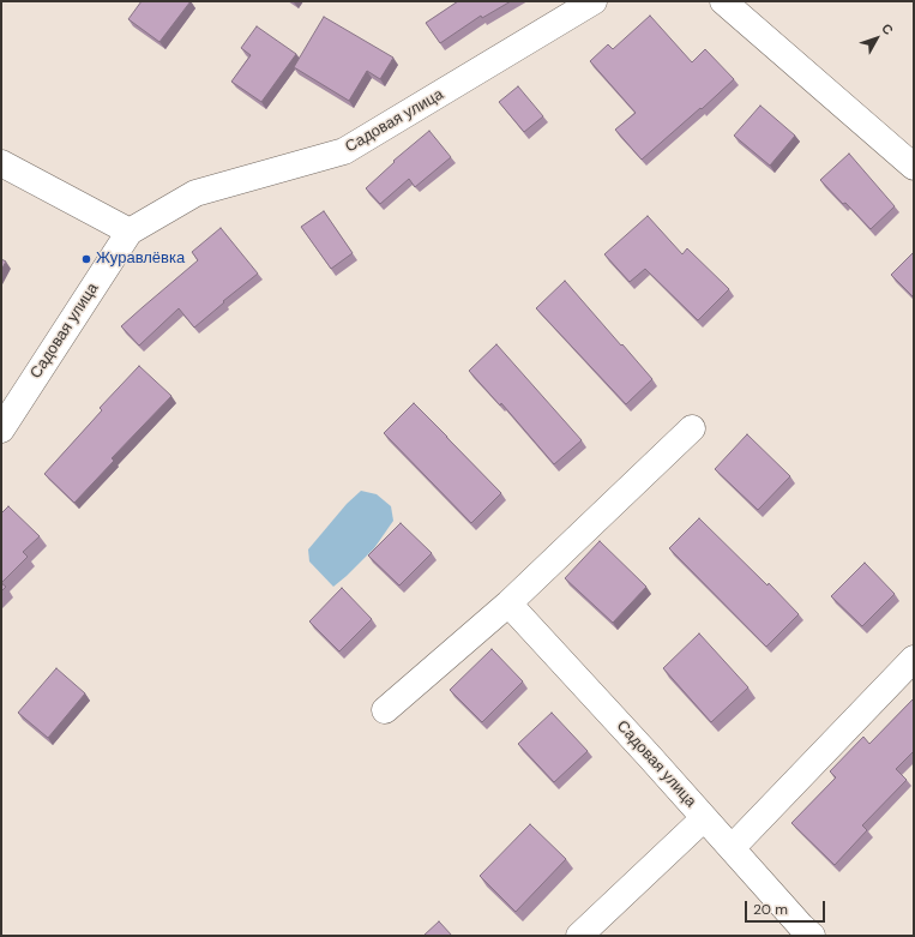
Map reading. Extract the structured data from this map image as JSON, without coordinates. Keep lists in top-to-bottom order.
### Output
{
  "streets": {
    "street": ["Садовая улица"]
  },
  "places": ["Журавлёвка"],
  "scale_bar": "20 m",
  "north": "top right"
}
